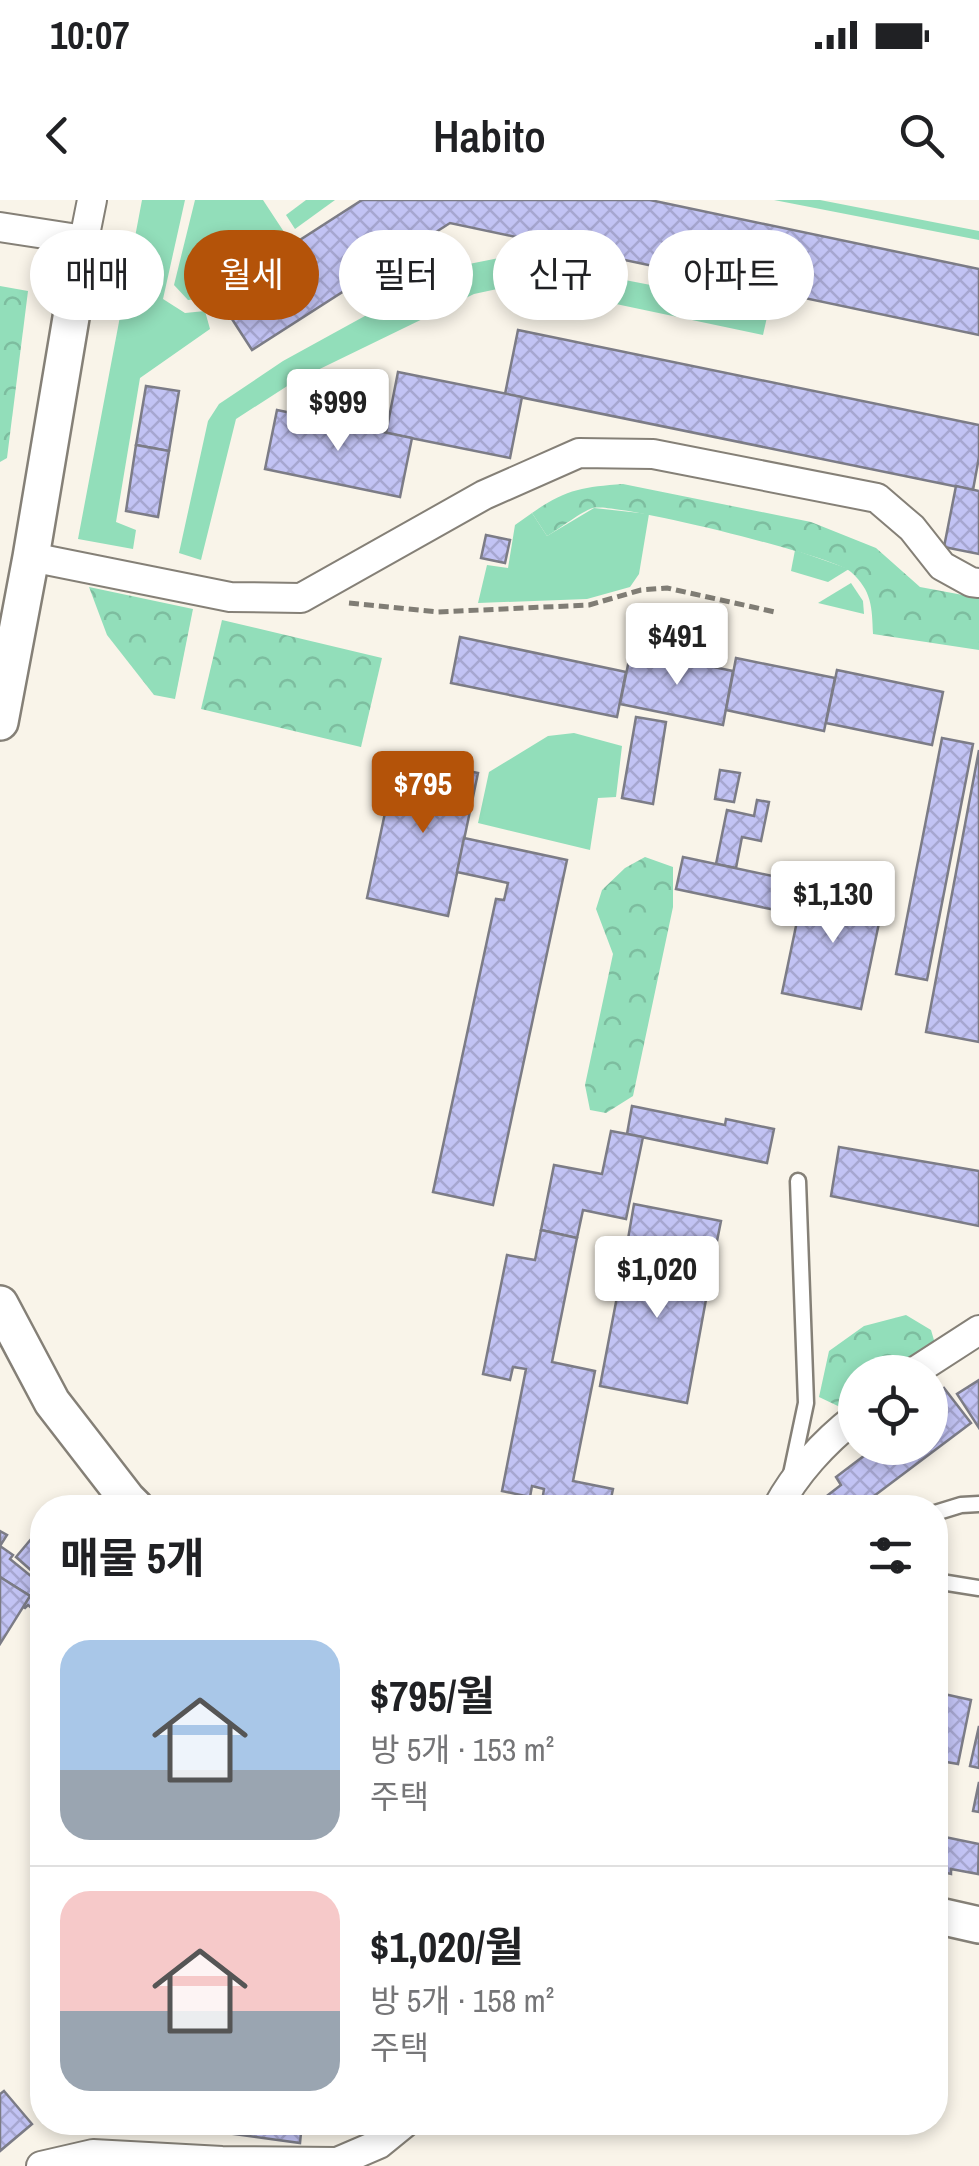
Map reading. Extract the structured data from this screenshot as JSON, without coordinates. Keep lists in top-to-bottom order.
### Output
{
  "page": {
    "status": "10:07",
    "header": "Habito",
    "chip": [
      "매매",
      "월세",
      "필터",
      "신규",
      "아파트"
    ],
    "price": [
      "$999",
      "$491",
      "$795",
      "$1,130",
      "$1,020"
    ],
    "heading": "매물 5개",
    "list": [
      {
        "name": "$795/월",
        "note": "방 5개 · 153 m² · 주택"
      },
      {
        "name": "$1,020/월",
        "note": "방 5개 · 158 m² · 주택"
      }
    ]
  }
}
